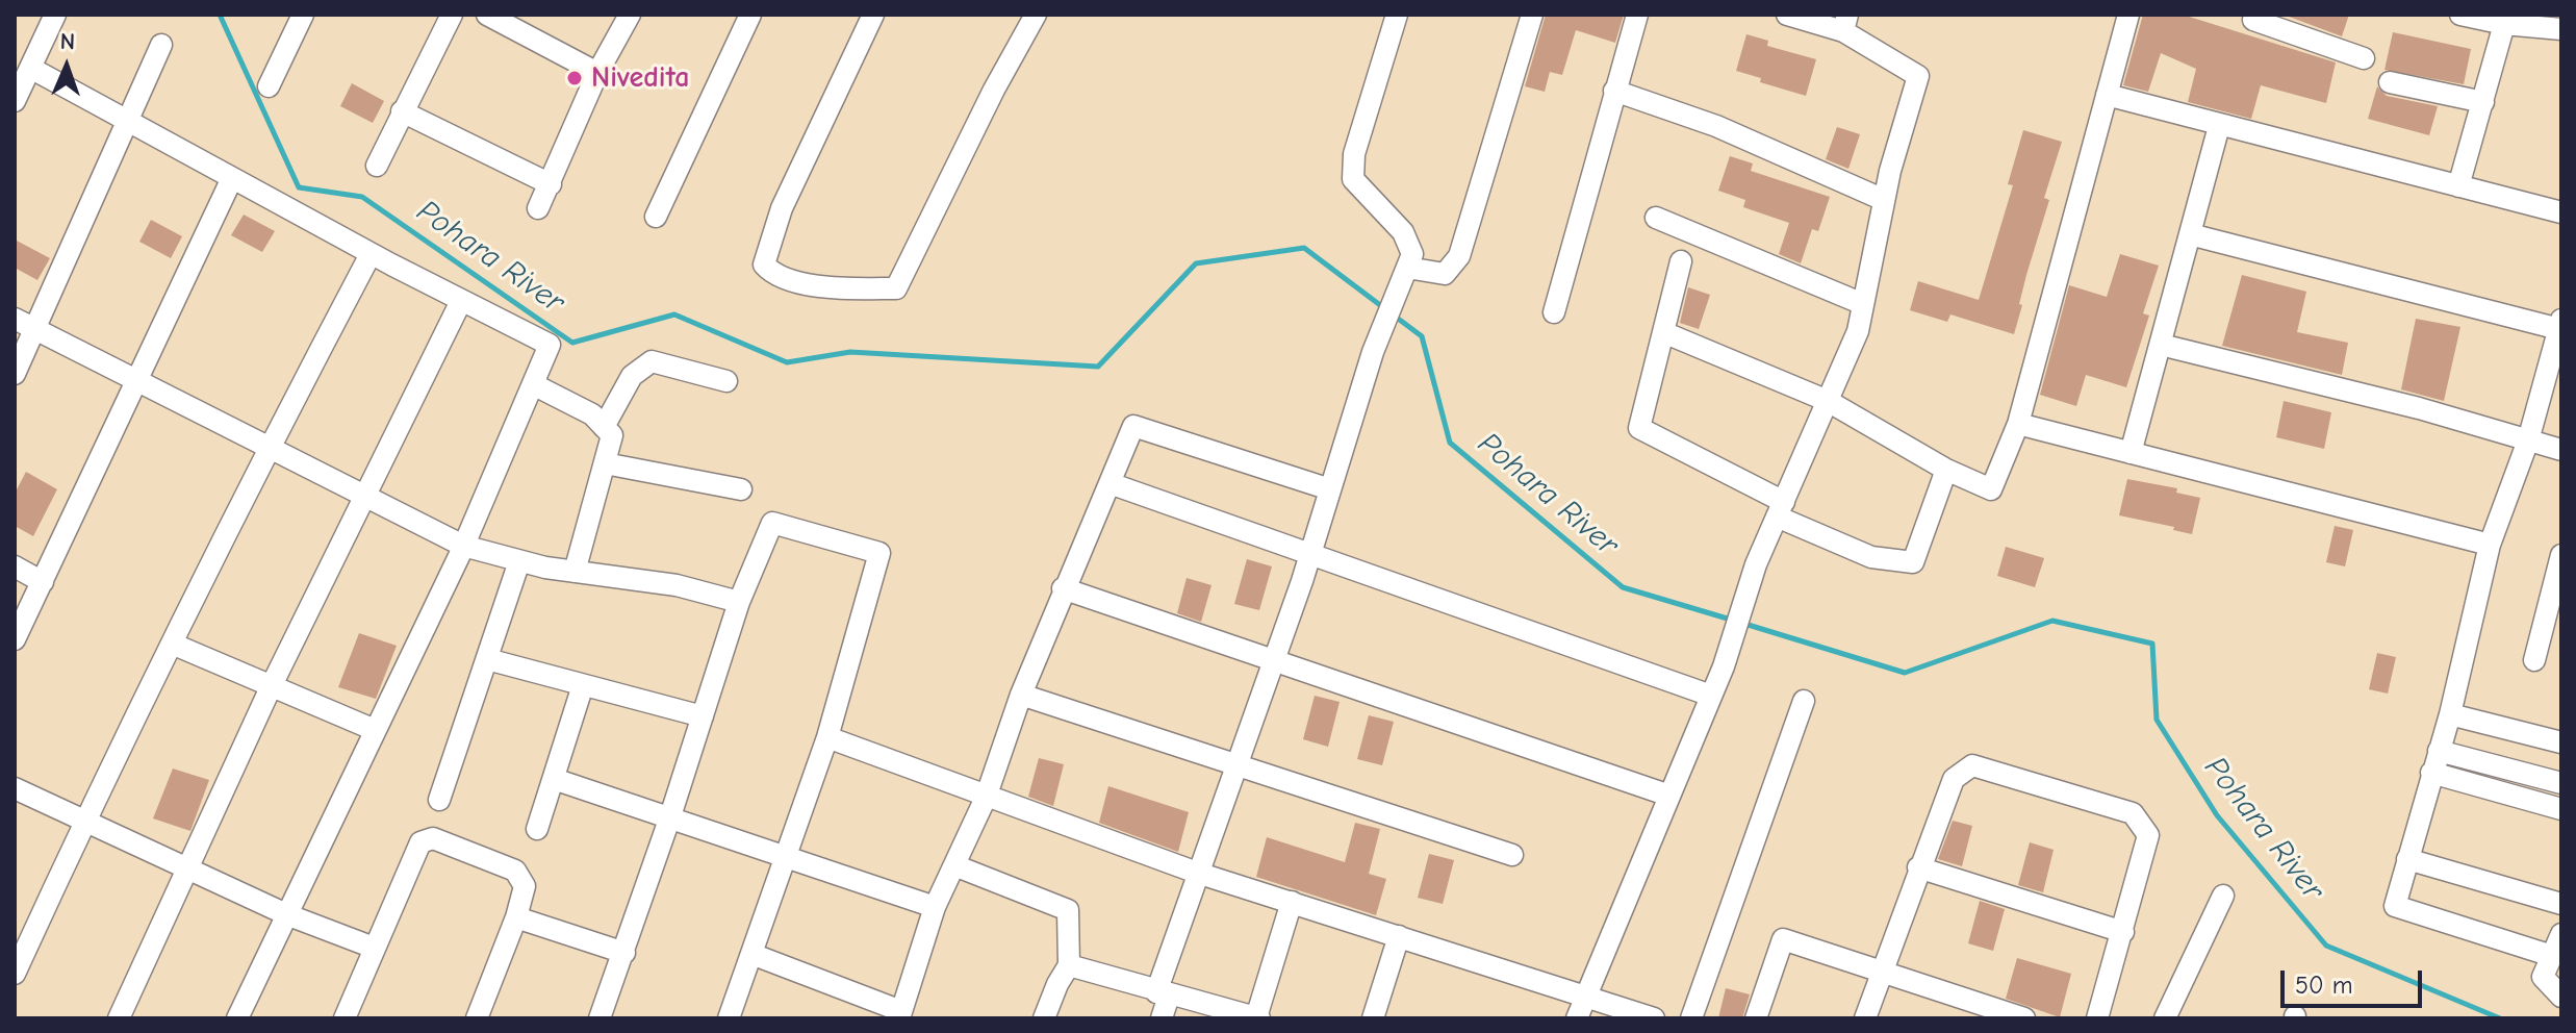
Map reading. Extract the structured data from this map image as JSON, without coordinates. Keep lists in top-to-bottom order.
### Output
{
  "water": ["Pohara River"],
  "places": ["Nivedita"],
  "scale_bar": "50 m",
  "north": "top"
}
